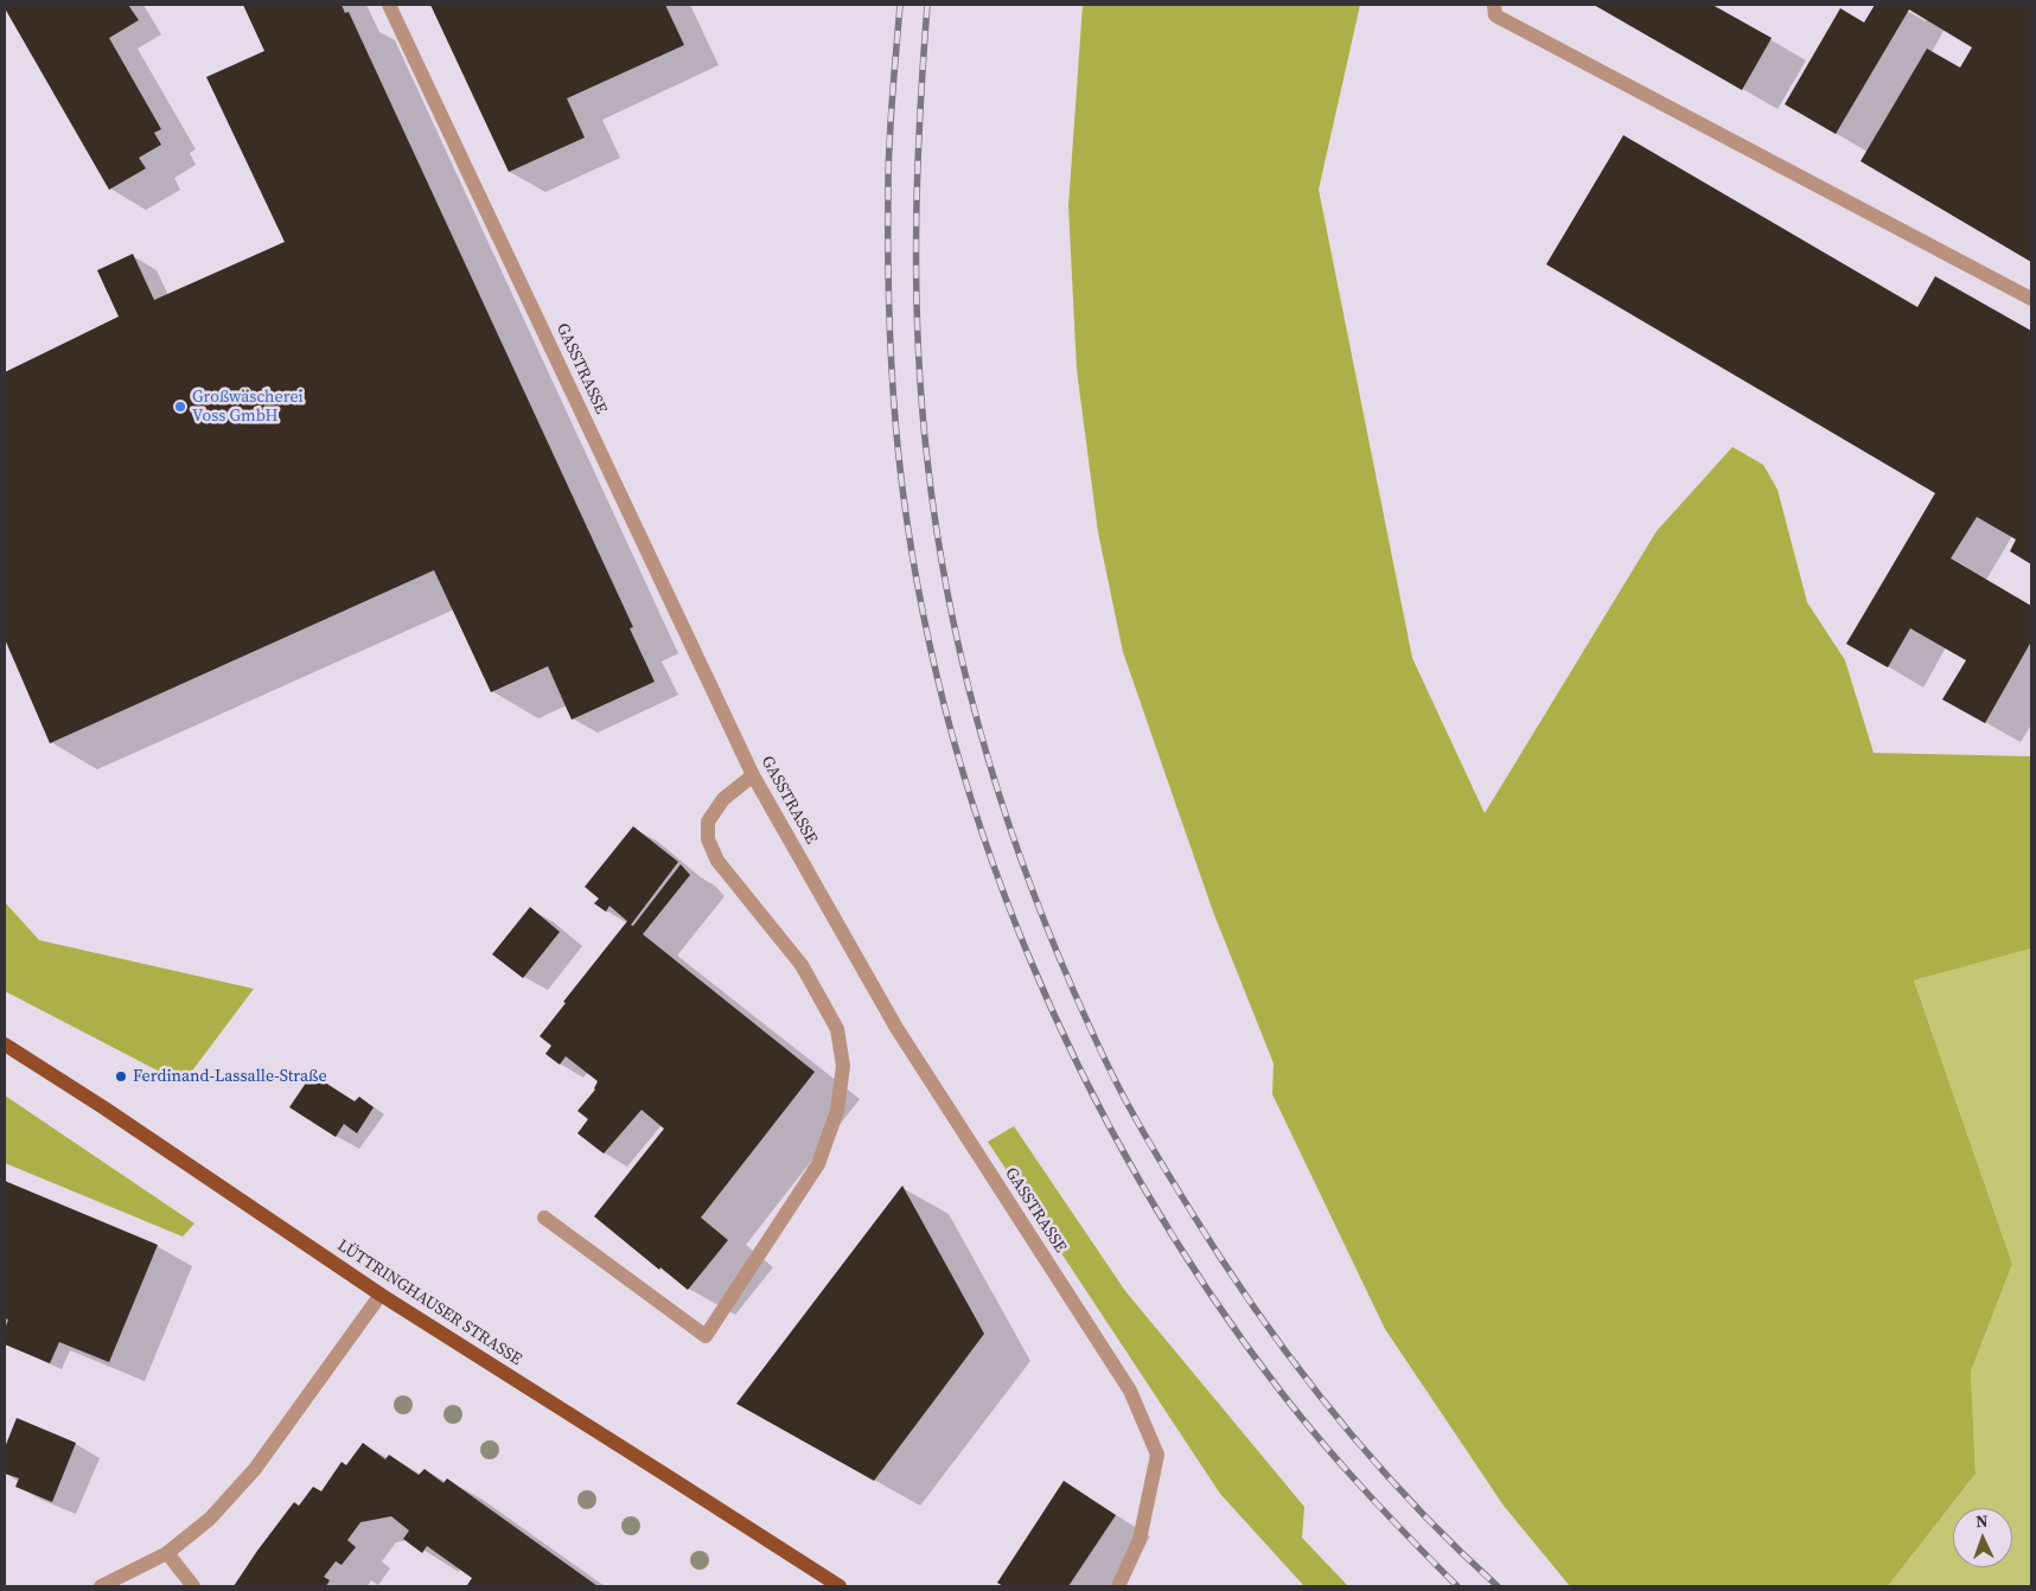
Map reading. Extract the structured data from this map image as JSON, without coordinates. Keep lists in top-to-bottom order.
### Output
{
  "streets": {
    "main road": ["LÜTTRINGHAUSER STRASSE"],
    "street": ["GASSTRASSE"]
  },
  "places": ["Großwäscherei Voss GmbH", "Ferdinand-Lassalle-Straße"],
  "north": "top"
}
